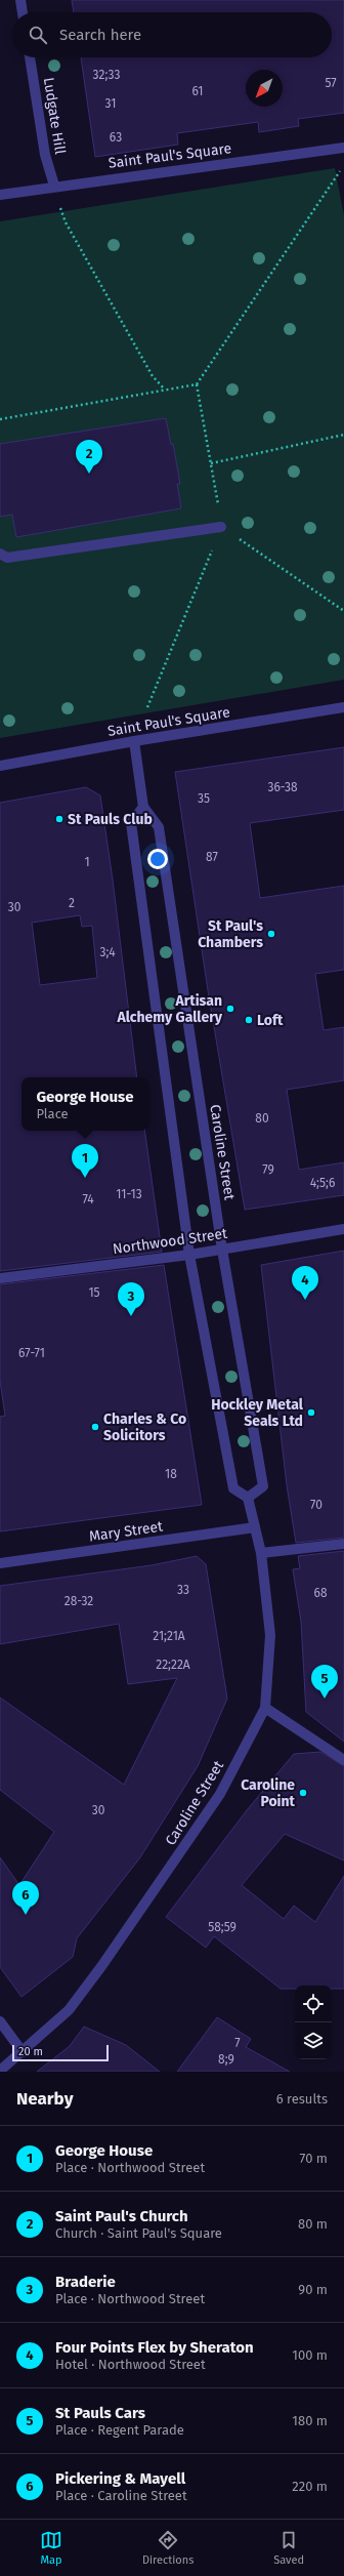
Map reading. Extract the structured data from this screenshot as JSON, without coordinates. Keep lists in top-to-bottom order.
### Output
{
  "streets": {
    "street": [
      "Ludgate Hill",
      "Saint Paul's Square",
      "Caroline Street",
      "Northwood Street",
      "Mary Street"
    ]
  },
  "crossings": [
    ["Ludgate Hill", "Saint Paul's Square"],
    ["Saint Paul's Square", "Caroline Street"],
    ["Caroline Street", "Northwood Street"],
    ["Caroline Street", "Mary Street"]
  ],
  "places": [
    "St Pauls Club",
    "St Paul's Chambers",
    "Artisan Alchemy Gallery",
    "Loft",
    "Hockley Metal Seals Ltd",
    "Charles & Co Solicitors",
    "Caroline Point"
  ],
  "house_numbers": [
    "32;33",
    "57",
    "61",
    "31",
    "63",
    "36-38",
    "35",
    "87",
    "1",
    "2",
    "30",
    "3;4",
    "80",
    "79",
    "4;5;6",
    "11-13",
    "74",
    "15",
    "67-71",
    "18",
    "70",
    "33",
    "68",
    "28-32",
    "21;21A",
    "22;22A",
    "30",
    "58;59",
    "7",
    "8;9"
  ],
  "scale_bar": "20 m",
  "north": "bottom left",
  "page": {
    "search": "Search here",
    "pins": [
      "2",
      "1",
      "4",
      "3",
      "5",
      "6"
    ],
    "popup": ["George House", "Place"],
    "scale": "20 m",
    "heading": ["Nearby", "6 results"],
    "list": [
      {
        "mark": "1",
        "name": "George House",
        "note": "Place · Northwood Street",
        "value": "70 m"
      },
      {
        "mark": "2",
        "name": "Saint Paul's Church",
        "note": "Church · Saint Paul's Square",
        "value": "80 m"
      },
      {
        "mark": "3",
        "name": "Braderie",
        "note": "Place · Northwood Street",
        "value": "90 m"
      },
      {
        "mark": "4",
        "name": "Four Points Flex by Sheraton",
        "note": "Hotel · Northwood Street",
        "value": "100 m"
      },
      {
        "mark": "5",
        "name": "St Pauls Cars",
        "note": "Place · Regent Parade",
        "value": "180 m"
      },
      {
        "mark": "6",
        "name": "Pickering & Mayell",
        "note": "Place · Caroline Street",
        "value": "220 m"
      }
    ],
    "nav": ["Map", "Directions", "Saved"]
  }
}
